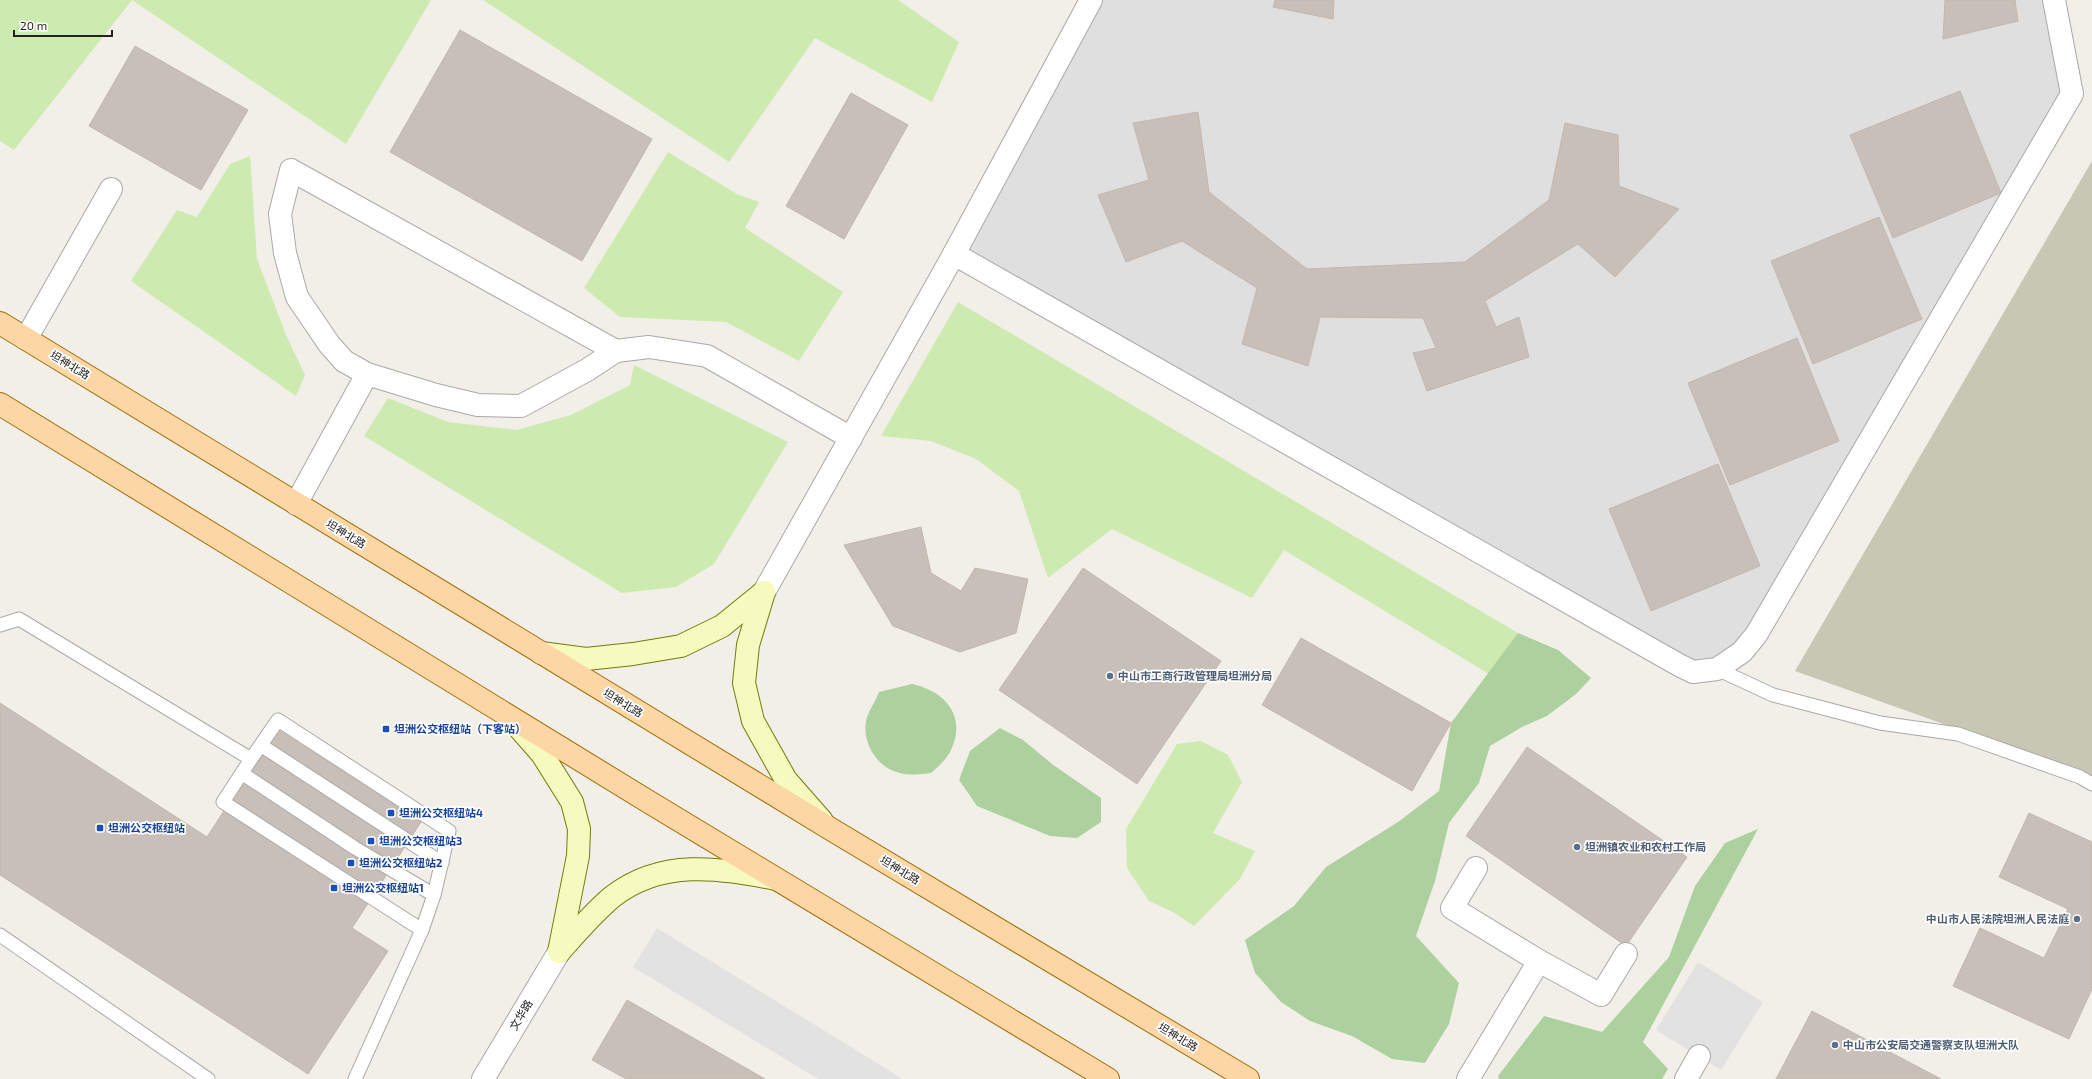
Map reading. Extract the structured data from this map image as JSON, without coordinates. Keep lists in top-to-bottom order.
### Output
{
  "streets": {
    "main road": ["坦神北路"],
    "street": ["文华路"]
  },
  "places": {
    "other": [
      "中山市工商行政管理局坦洲分局",
      "坦洲镇农业和农村工作局",
      "中山市人民法院坦洲人民法庭",
      "中山市公安局交通警察支队坦洲大队"
    ],
    "transit": [
      "坦洲公交枢纽站（下客站）",
      "坦洲公交枢纽站4",
      "坦洲公交枢纽站",
      "坦洲公交枢纽站3",
      "坦洲公交枢纽站2",
      "坦洲公交枢纽站1"
    ]
  },
  "scale_bar": "20 m"
}
